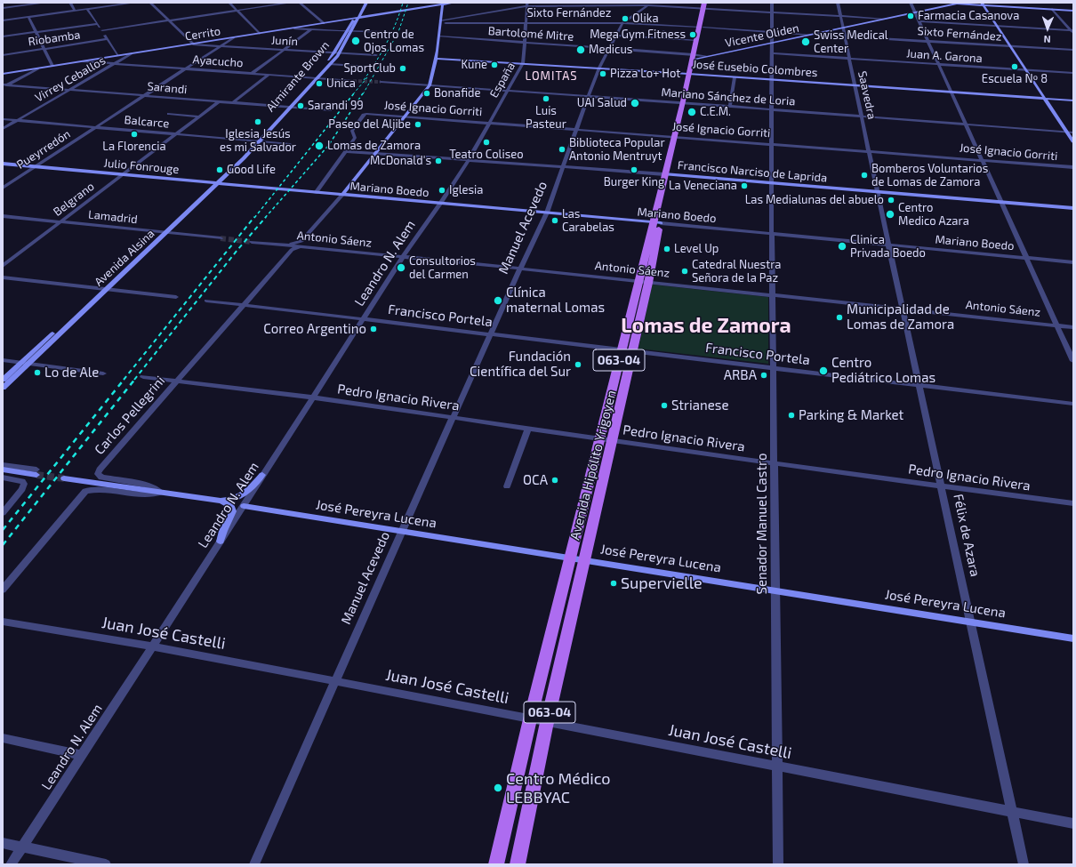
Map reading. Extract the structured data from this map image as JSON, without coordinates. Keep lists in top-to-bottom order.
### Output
{
  "streets": {
    "main road": ["063-04", "Avenida Hipólito Yrigoyen"],
    "street": [
      "Sixto Fernández",
      "Cerrito",
      "Bartolomé Mitre",
      "Vicente Oliden",
      "Riobamba",
      "Junín",
      "Juan A. Garona",
      "Ayacucho",
      "José Eusebio Colombres",
      "Almirante Brown",
      "Virrey Ceballos",
      "España",
      "Sarandi",
      "Saavedra",
      "Mariano Sánchez de Loria",
      "José Ignacio Gorriti",
      "Balcarce",
      "Pueyrredón",
      "Julio Fonrouge",
      "Francisco Narciso de Laprida",
      "Mariano Boedo",
      "Belgrano",
      "Lamadrid",
      "Manuel Acevedo",
      "Antonio Sáenz",
      "Avenida Alsina",
      "Leandro N. Alem",
      "Francisco Portela",
      "Pedro Ignacio Rivera",
      "Carlos Pellegrini",
      "José Pereyra Lucena",
      "Senador Manuel Castro",
      "Félix de Azara",
      "Juan José Castelli"
    ]
  },
  "crossings": [
    ["Sixto Fernández", "Vicente Oliden"],
    ["Sixto Fernández", "España"],
    ["Sixto Fernández", "Saavedra"],
    ["Sixto Fernández", "Manuel Acevedo"],
    ["Sixto Fernández", "Avenida Hipólito Yrigoyen"],
    ["Sixto Fernández", "Senador Manuel Castro"],
    ["Cerrito", "Junín"],
    ["Cerrito", "Ayacucho"],
    ["Cerrito", "Almirante Brown"],
    ["Cerrito", "Virrey Ceballos"],
    ["Cerrito", "Pueyrredón"],
    ["Bartolomé Mitre", "Vicente Oliden"],
    ["Bartolomé Mitre", "España"],
    ["Bartolomé Mitre", "Manuel Acevedo"],
    ["Bartolomé Mitre", "Avenida Hipólito Yrigoyen"],
    ["Vicente Oliden", "Saavedra"],
    ["Vicente Oliden", "Senador Manuel Castro"],
    ["Junín", "Almirante Brown"],
    ["Junín", "Pueyrredón"],
    ["Juan A. Garona", "Saavedra"],
    ["Juan A. Garona", "Senador Manuel Castro"],
    ["Ayacucho", "Almirante Brown"],
    ["Ayacucho", "Virrey Ceballos"],
    ["Ayacucho", "Pueyrredón"],
    ["José Eusebio Colombres", "España"],
    ["José Eusebio Colombres", "Saavedra"],
    ["José Eusebio Colombres", "Manuel Acevedo"],
    ["José Eusebio Colombres", "Avenida Hipólito Yrigoyen"],
    ["José Eusebio Colombres", "Senador Manuel Castro"],
    ["Almirante Brown", "Sarandi"],
    ["Almirante Brown", "Balcarce"],
    ["Almirante Brown", "Avenida Alsina"],
    ["Virrey Ceballos", "Sarandi"],
    ["Virrey Ceballos", "Balcarce"],
    ["España", "Mariano Sánchez de Loria"],
    ["España", "José Ignacio Gorriti"],
    ["España", "Francisco Narciso de Laprida"],
    ["España", "Leandro N. Alem"],
    ["Sarandi", "Pueyrredón"],
    ["Sarandi", "Belgrano"],
    ["Saavedra", "Mariano Sánchez de Loria"],
    ["Saavedra", "José Ignacio Gorriti"],
    ["Saavedra", "Francisco Narciso de Laprida"],
    ["Saavedra", "Félix de Azara"],
    ["Mariano Sánchez de Loria", "Manuel Acevedo"],
    ["Mariano Sánchez de Loria", "Avenida Hipólito Yrigoyen"],
    ["Mariano Sánchez de Loria", "Senador Manuel Castro"],
    ["José Ignacio Gorriti", "Francisco Narciso de Laprida"],
    ["José Ignacio Gorriti", "Manuel Acevedo"],
    ["José Ignacio Gorriti", "Avenida Hipólito Yrigoyen"],
    ["José Ignacio Gorriti", "Senador Manuel Castro"],
    ["Balcarce", "Pueyrredón"],
    ["Balcarce", "Belgrano"],
    ["Balcarce", "Avenida Alsina"],
    ["Pueyrredón", "Julio Fonrouge"],
    ["Julio Fonrouge", "Mariano Boedo"],
    ["Julio Fonrouge", "Belgrano"],
    ["Julio Fonrouge", "Avenida Alsina"],
    ["Francisco Narciso de Laprida", "Manuel Acevedo"],
    ["Francisco Narciso de Laprida", "Leandro N. Alem"],
    ["Francisco Narciso de Laprida", "Avenida Hipólito Yrigoyen"],
    ["Francisco Narciso de Laprida", "Senador Manuel Castro"],
    ["Francisco Narciso de Laprida", "Félix de Azara"],
    ["Mariano Boedo", "Manuel Acevedo"],
    ["Mariano Boedo", "Leandro N. Alem"],
    ["Mariano Boedo", "Avenida Hipólito Yrigoyen"],
    ["Mariano Boedo", "Senador Manuel Castro"],
    ["Mariano Boedo", "Félix de Azara"],
    ["Belgrano", "Lamadrid"],
    ["Lamadrid", "Avenida Alsina"],
    ["Manuel Acevedo", "Antonio Sáenz"],
    ["Manuel Acevedo", "Francisco Portela"],
    ["Manuel Acevedo", "Pedro Ignacio Rivera"],
    ["Manuel Acevedo", "José Pereyra Lucena"],
    ["Manuel Acevedo", "Juan José Castelli"],
    ["Antonio Sáenz", "Leandro N. Alem"],
    ["Antonio Sáenz", "Carlos Pellegrini"],
    ["Antonio Sáenz", "Avenida Hipólito Yrigoyen"],
    ["Antonio Sáenz", "Senador Manuel Castro"],
    ["Antonio Sáenz", "Félix de Azara"],
    ["Leandro N. Alem", "Francisco Portela"],
    ["Leandro N. Alem", "Pedro Ignacio Rivera"],
    ["Leandro N. Alem", "José Pereyra Lucena"],
    ["Leandro N. Alem", "Juan José Castelli"],
    ["Francisco Portela", "Carlos Pellegrini"],
    ["Francisco Portela", "Avenida Hipólito Yrigoyen"],
    ["Francisco Portela", "Senador Manuel Castro"],
    ["Francisco Portela", "Félix de Azara"],
    ["Pedro Ignacio Rivera", "Carlos Pellegrini"],
    ["Pedro Ignacio Rivera", "Avenida Hipólito Yrigoyen"],
    ["Pedro Ignacio Rivera", "Senador Manuel Castro"],
    ["Pedro Ignacio Rivera", "Félix de Azara"],
    ["Avenida Hipólito Yrigoyen", "José Pereyra Lucena"],
    ["Avenida Hipólito Yrigoyen", "Juan José Castelli"],
    ["José Pereyra Lucena", "Senador Manuel Castro"],
    ["José Pereyra Lucena", "Félix de Azara"],
    ["Senador Manuel Castro", "Juan José Castelli"],
    ["Félix de Azara", "Juan José Castelli"]
  ],
  "districts": ["LOMITAS", "Lomas de Zamora"],
  "places": [
    "Farmacia Casanova",
    "Olika",
    "Mega Gym Fitness",
    "Centro de Ojos Lomas",
    "Swiss Medical Center",
    "Medicus",
    "Kune",
    "Escuela Nº 8",
    "SportClub",
    "Pizza Lo+ Hot",
    "Unica",
    "Bonafide",
    "Luis Pasteur",
    "UAI Salud",
    "Sarandi 99",
    "C.E.M.",
    "Iglesia Jesús es mi Salvador",
    "Paseo del Aljibe",
    "La Florencia",
    "Teatro Coliseo",
    "Lomas de Zamora",
    "Biblioteca Popular Antonio Mentruyt",
    "McDonald's",
    "Good Life",
    "Burger King",
    "Bomberos Voluntarios de Lomas de Zamora",
    "La Veneciana",
    "Iglesia",
    "Las Medialunas del abuelo",
    "Centro Medico Azara",
    "Las Carabelas",
    "Clinica Privada Boedo",
    "Level Up",
    "Consultorios del Carmen",
    "Catedral Nuestra Señora de la Paz",
    "Clínica maternal Lomas",
    "Municipalidad de Lomas de Zamora",
    "Correo Argentino",
    "Fundación Científica del Sur",
    "Centro Pediátrico Lomas",
    "Lo de Ale",
    "ARBA",
    "Strianese",
    "Parking & Market",
    "OCA",
    "Supervielle",
    "Centro Médico LEBBYAC"
  ],
  "north": "bottom"
}
